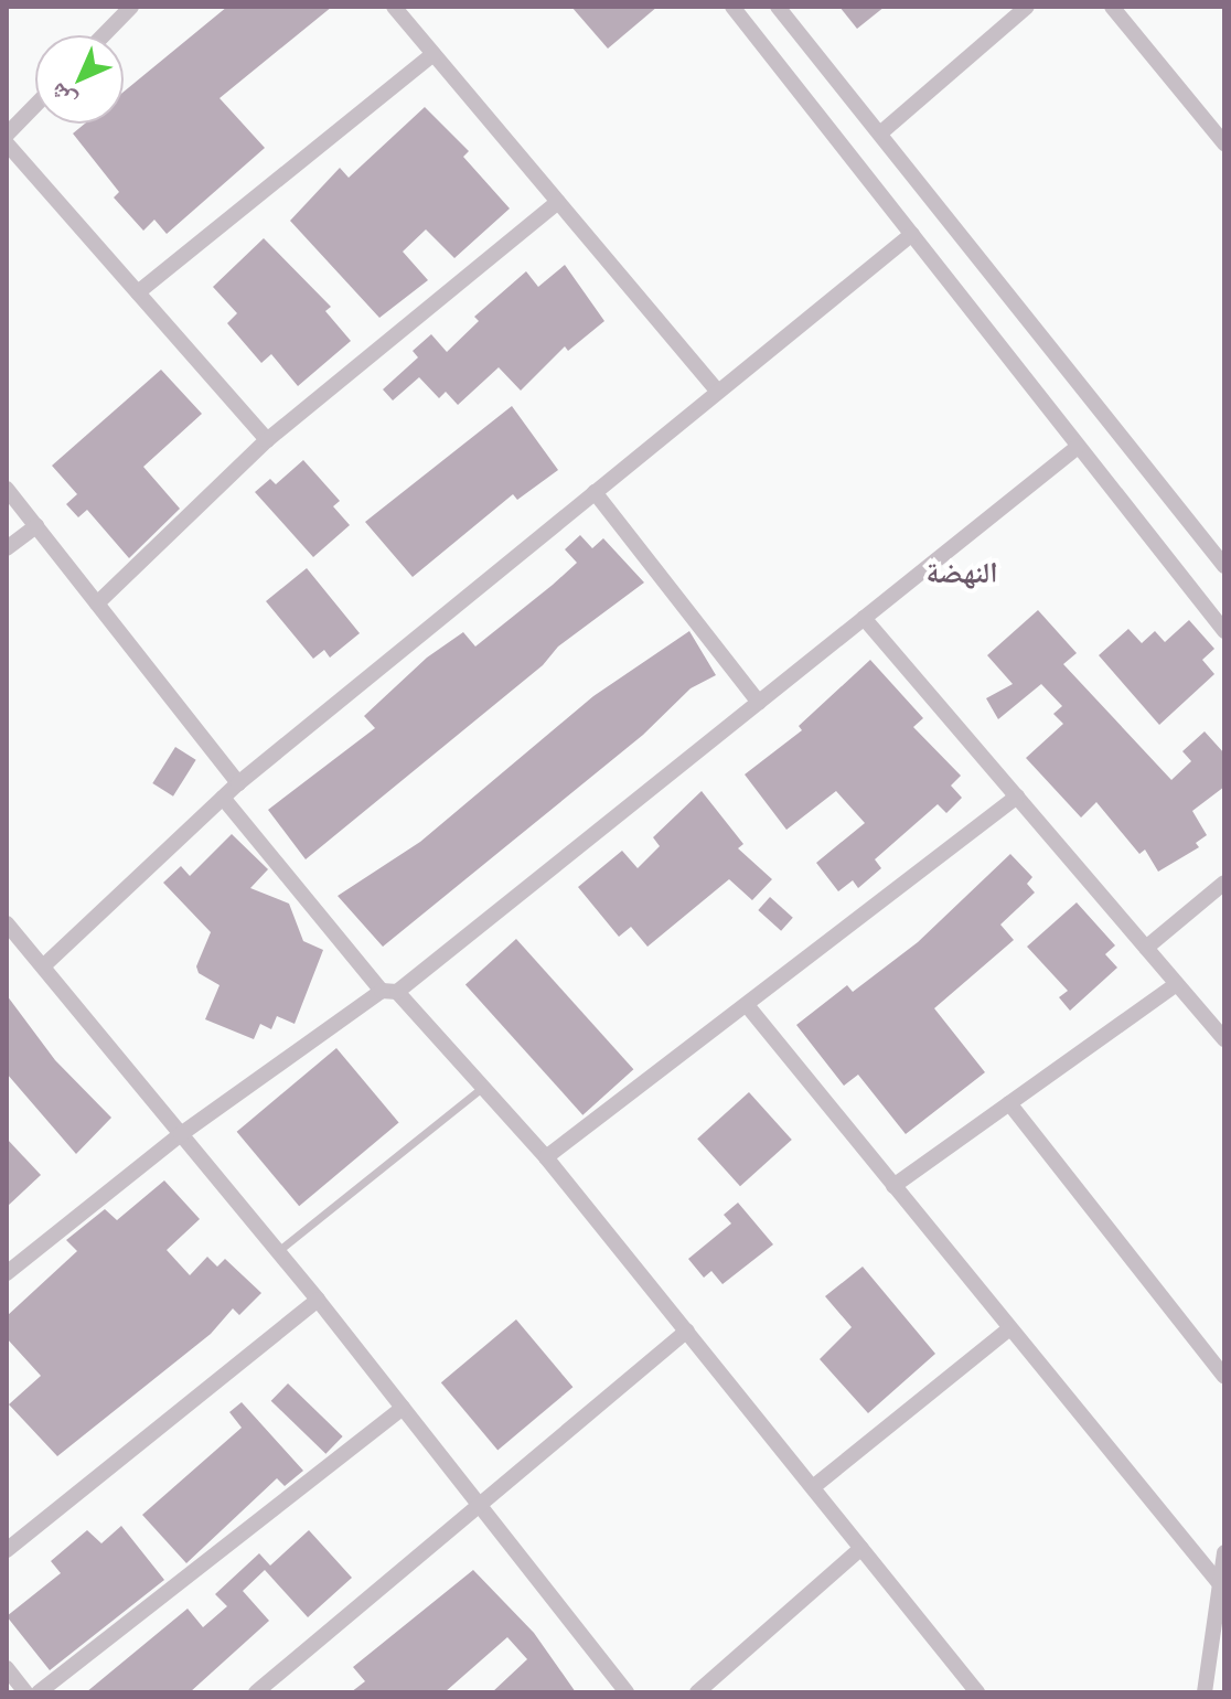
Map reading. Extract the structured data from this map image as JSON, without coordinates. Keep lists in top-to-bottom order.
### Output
{
  "districts": ["النهضة"],
  "north": "bottom left"
}
